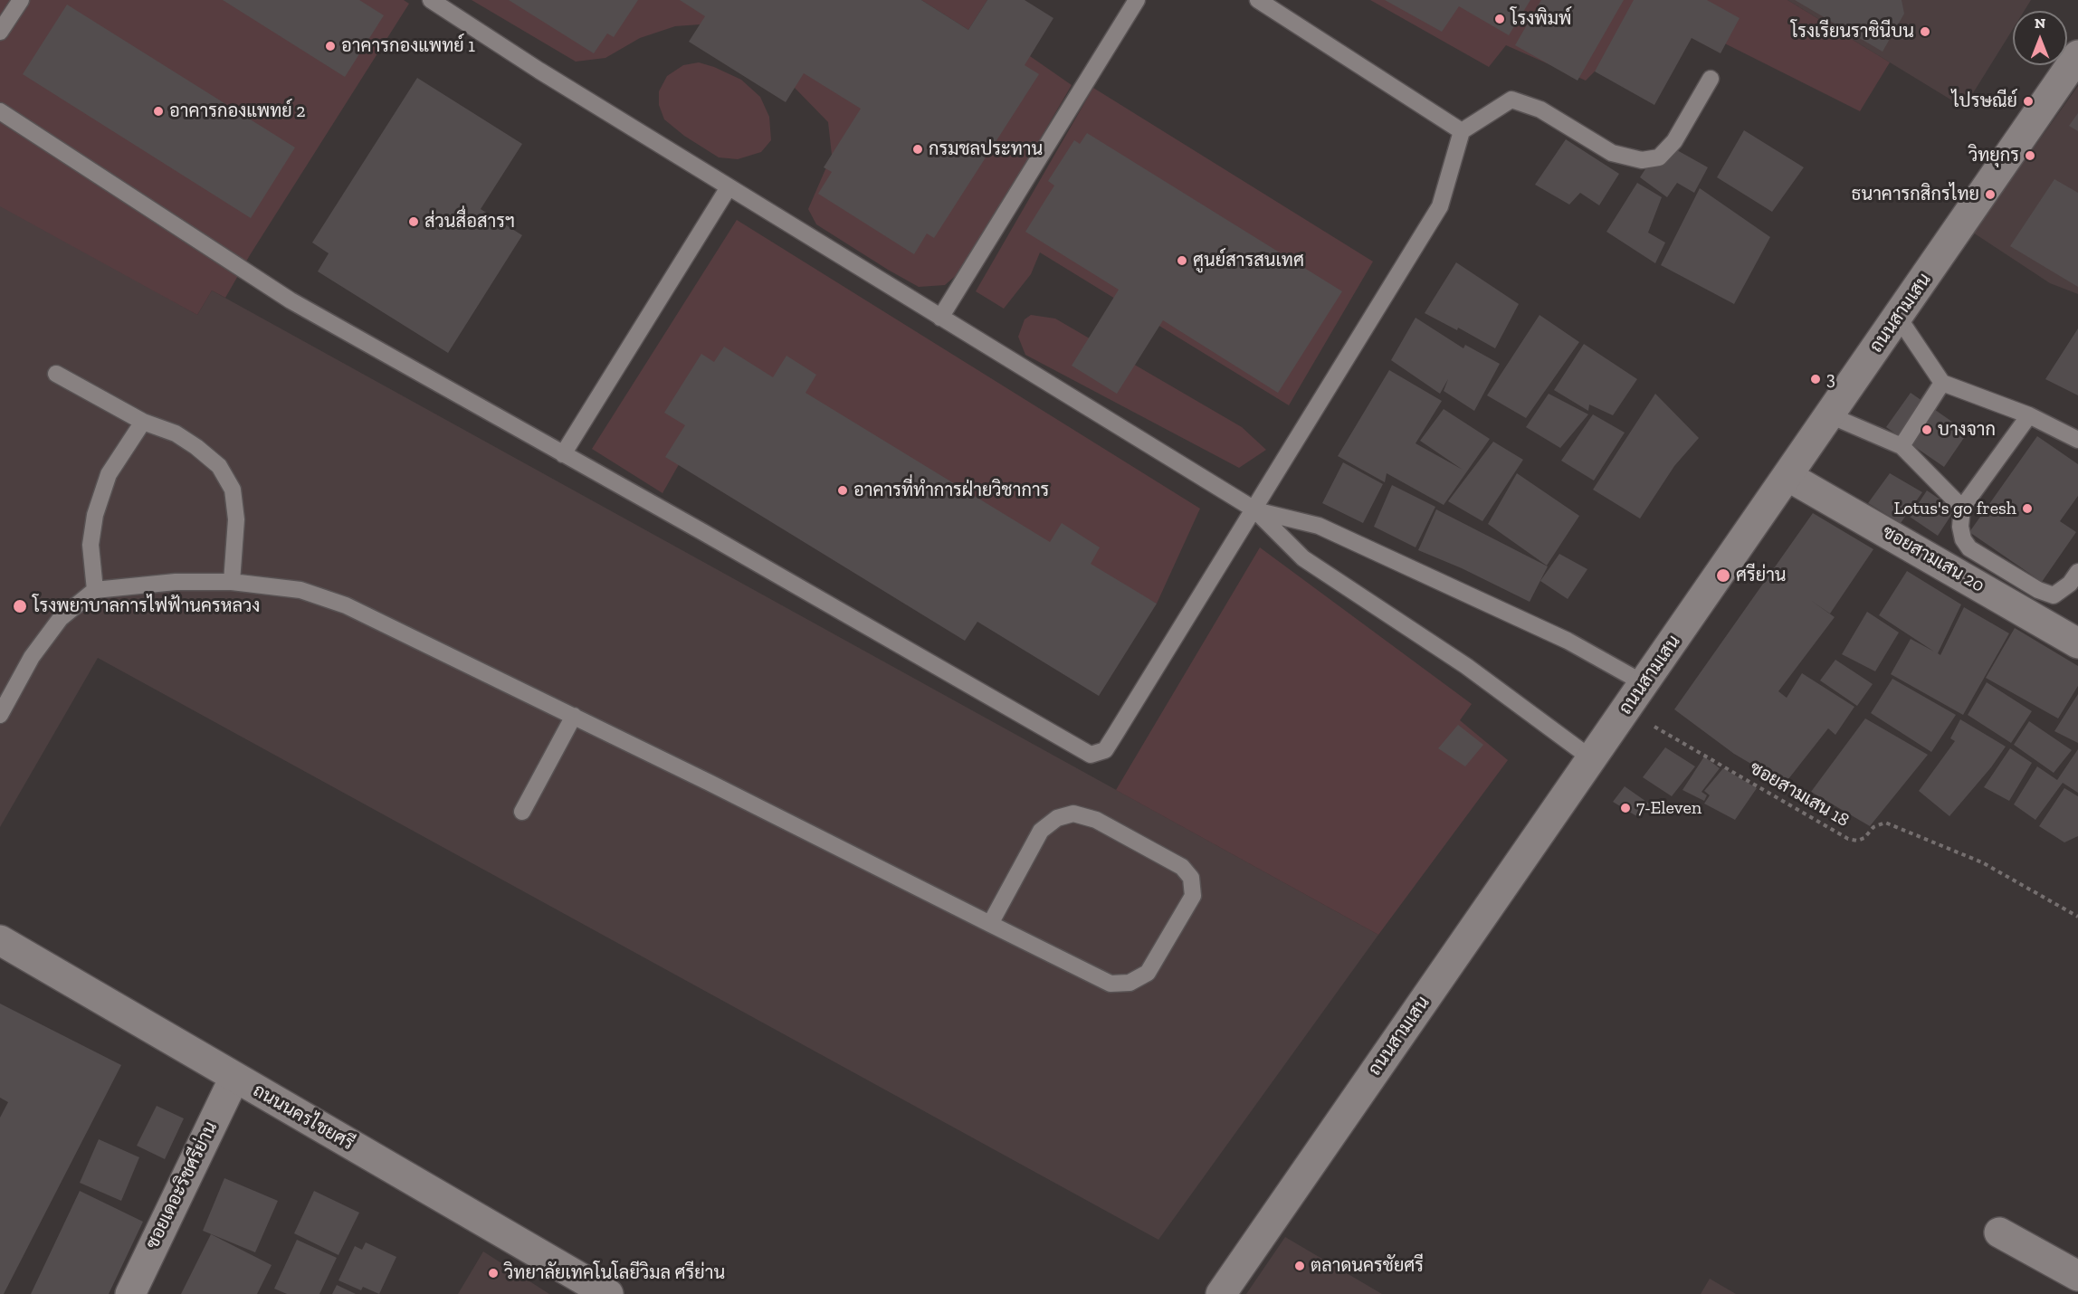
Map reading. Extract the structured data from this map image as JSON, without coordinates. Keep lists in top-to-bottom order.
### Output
{
  "streets": {
    "main road": [
      "ถนนสามเสน",
      "ซอยสามเสน 20",
      "ถนนนครไชยศรี",
      "ซอยเดอะริชศรีย่าน"
    ],
    "path": ["ซอยสามเสน 18"]
  },
  "crossings": [
    ["ถนนสามเสน", "ซอยสามเสน 20"],
    ["ถนนสามเสน", "ซอยสามเสน 18"],
    ["ถนนนครไชยศรี", "ซอยเดอะริชศรีย่าน"]
  ],
  "places": [
    "โรงพิมพ์",
    "โรงเรียนราชินีบน",
    "อาคารกองแพทย์ 1",
    "ไปรษณีย์",
    "อาคารกองแพทย์ 2",
    "กรมชลประทาน",
    "วิทยุกร",
    "ธนาคารกสิกรไทย",
    "ส่วนสื่อสารฯ",
    "ศูนย์สารสนเทศ",
    "3",
    "บางจาก",
    "อาคารที่ทำการฝ่ายวิชาการ",
    "Lotus's go fresh",
    "ศรีย่าน",
    "โรงพยาบาลการไฟฟ้านครหลวง",
    "7-Eleven",
    "ตลาดนครชัยศรี",
    "วิทยาลัยเทคโนโลยีวิมล ศรีย่าน"
  ],
  "north": "top"
}
